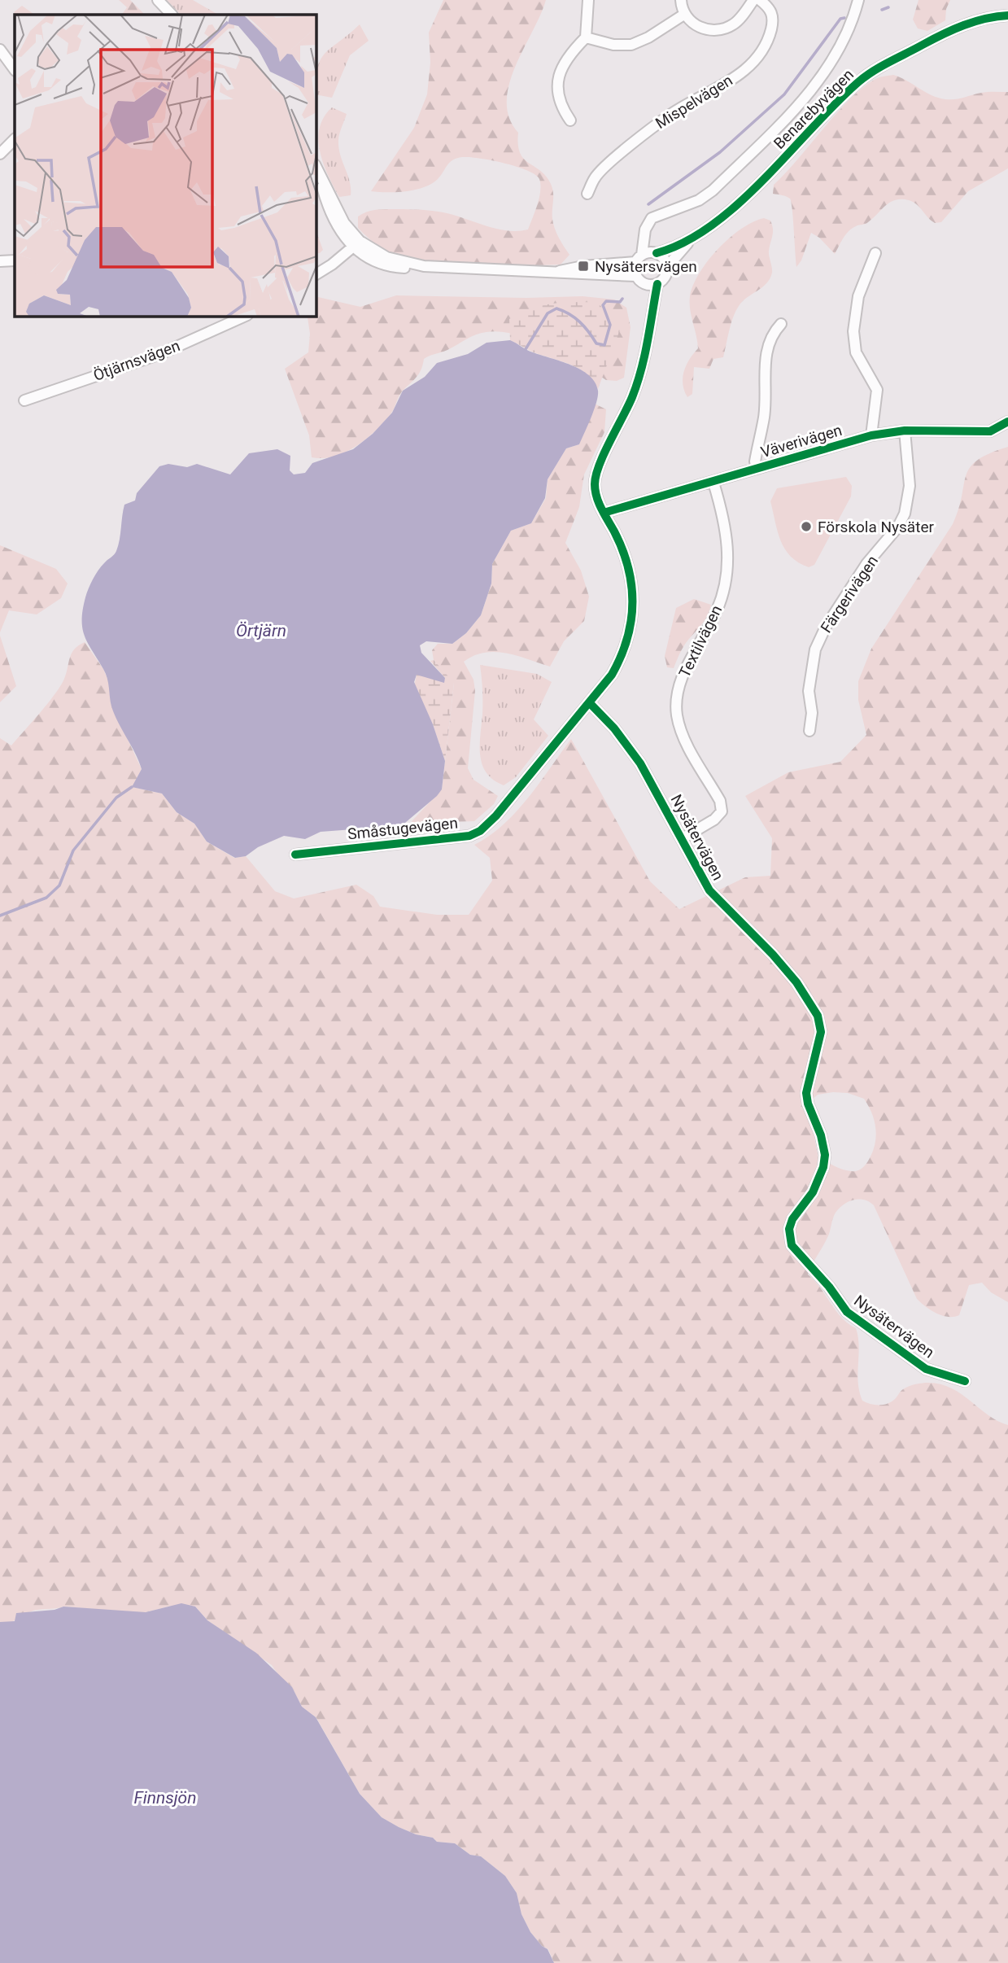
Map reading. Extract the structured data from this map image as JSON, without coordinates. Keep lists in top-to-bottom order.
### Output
{
  "streets": {
    "street": [
      "Mispelvägen",
      "Benarebyvägen",
      "Ötjärnsvägen",
      "Väverivägen",
      "Färgerivägen",
      "Textilvägen",
      "Småstugevägen",
      "Nysätervägen"
    ]
  },
  "crossings": [
    ["Väverivägen", "Färgerivägen"],
    ["Väverivägen", "Textilvägen"],
    ["Textilvägen", "Nysätervägen"],
    ["Småstugevägen", "Nysätervägen"]
  ],
  "water": ["Örtjärn", "Finnsjön"],
  "places": {
    "transit": ["Nysätersvägen"],
    "other": ["Förskola Nysäter"]
  }
}
